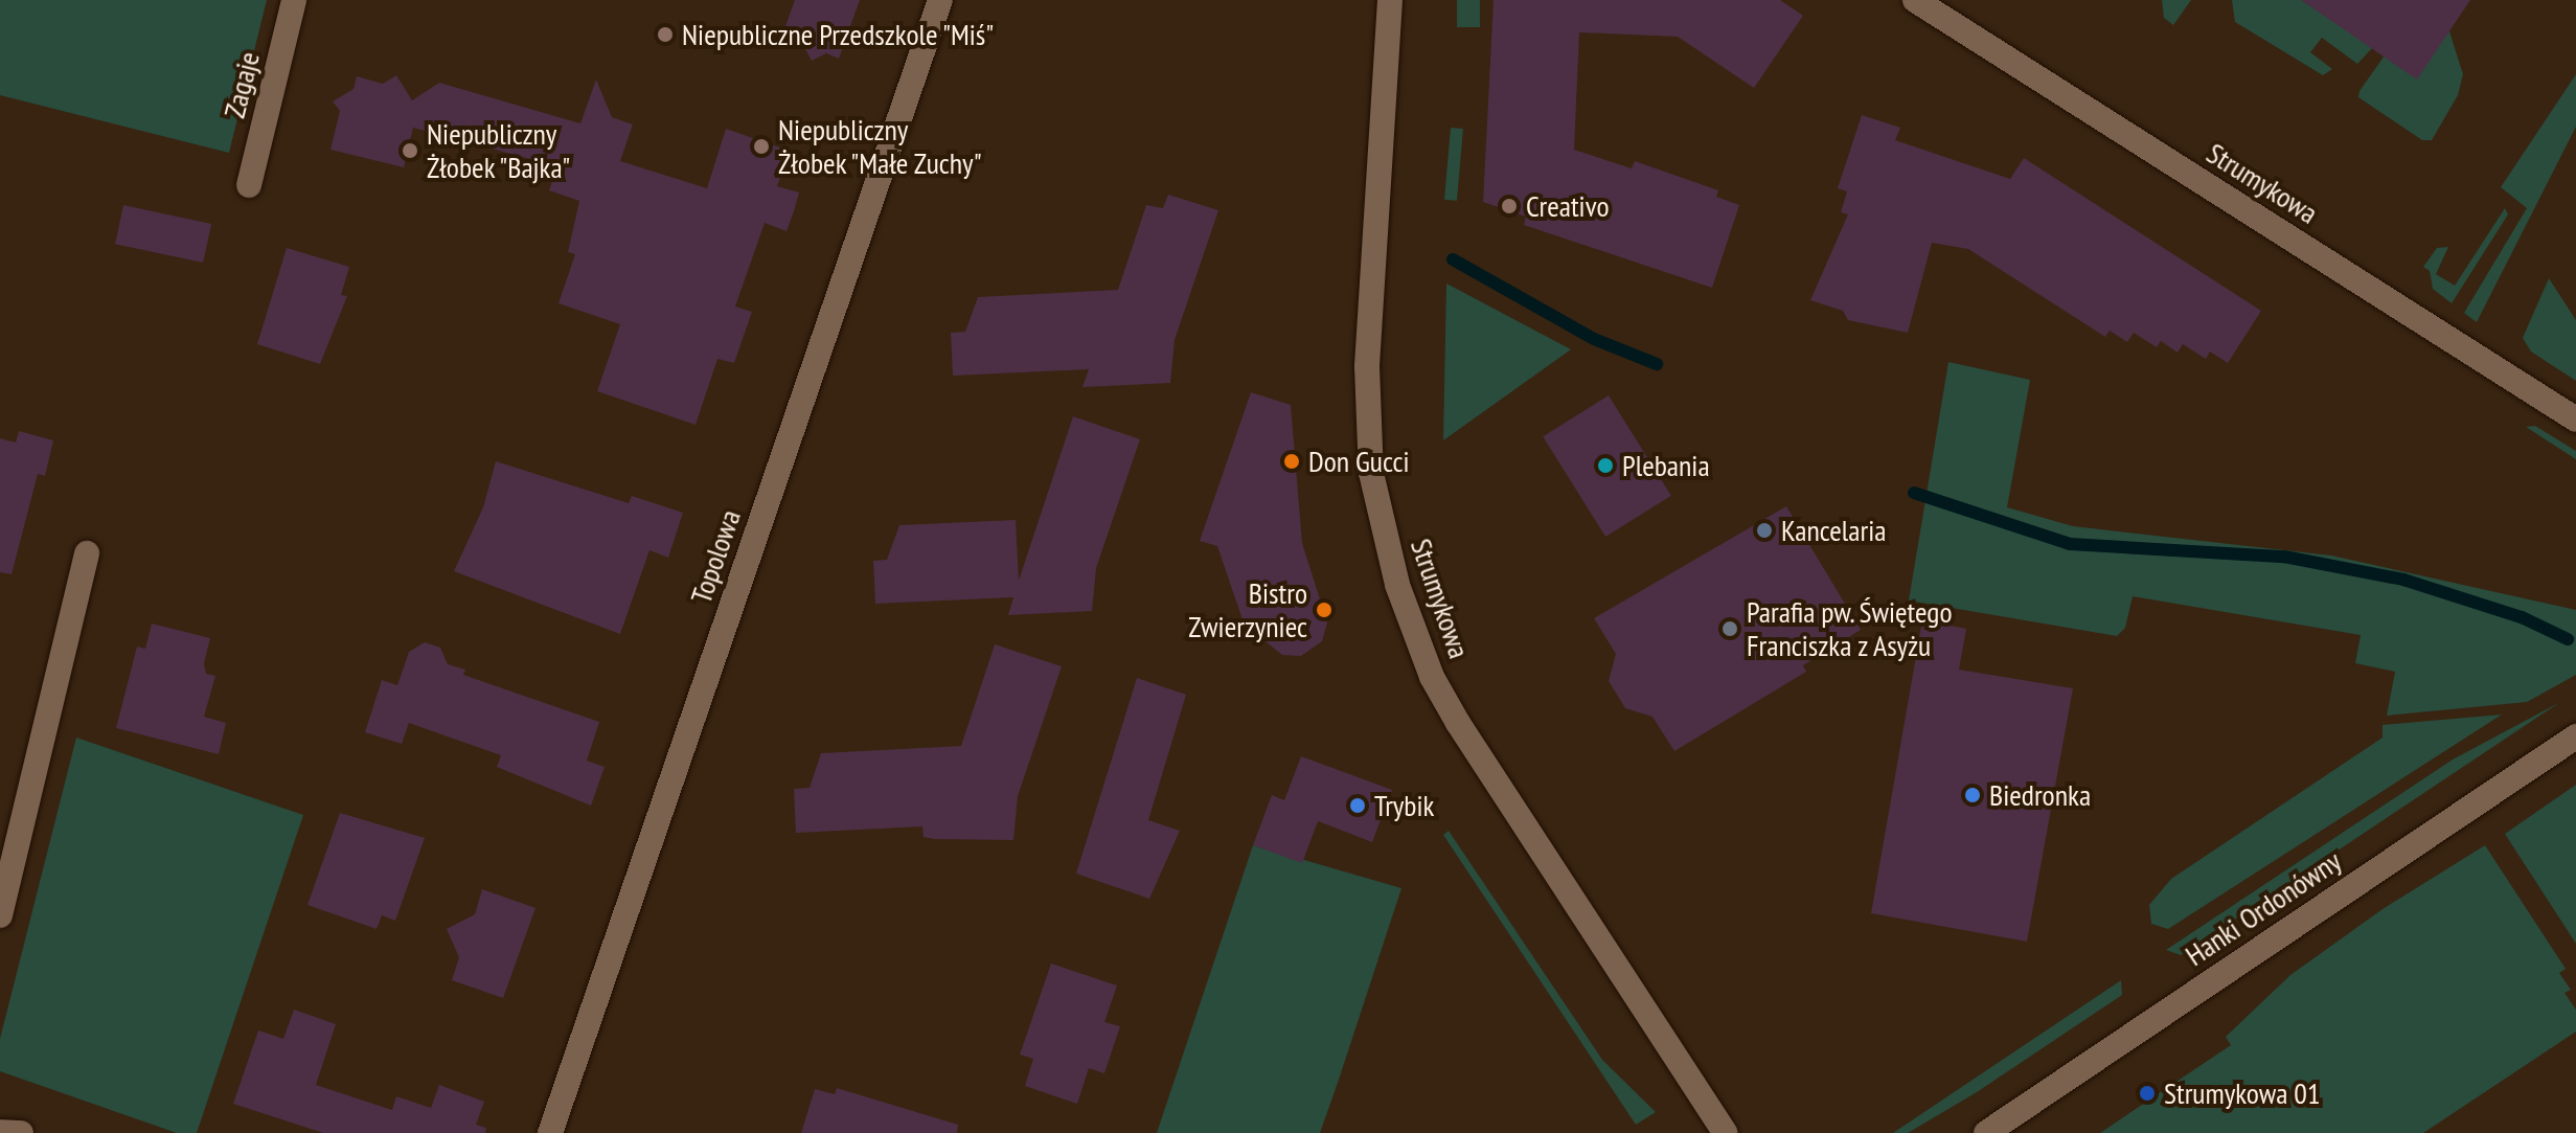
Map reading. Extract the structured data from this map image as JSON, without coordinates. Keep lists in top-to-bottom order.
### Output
{
  "streets": {
    "street": [
      "Zagaje",
      "Strumykowa",
      "Topolowa",
      "Hanki Ordonówny"
    ]
  },
  "places": [
    "Niepubliczne Przedszkole \"Miś\"",
    "Niepubliczny Żłobek \"Małe Zuchy\"",
    "Niepubliczny Żłobek \"Bajka\"",
    "Creativo",
    "Don Gucci",
    "Plebania",
    "Kancelaria",
    "Bistro Zwierzyniec",
    "Parafia pw. Świętego Franciszka z Asyżu",
    "Biedronka",
    "Trybik",
    "Strumykowa 01"
  ]
}
